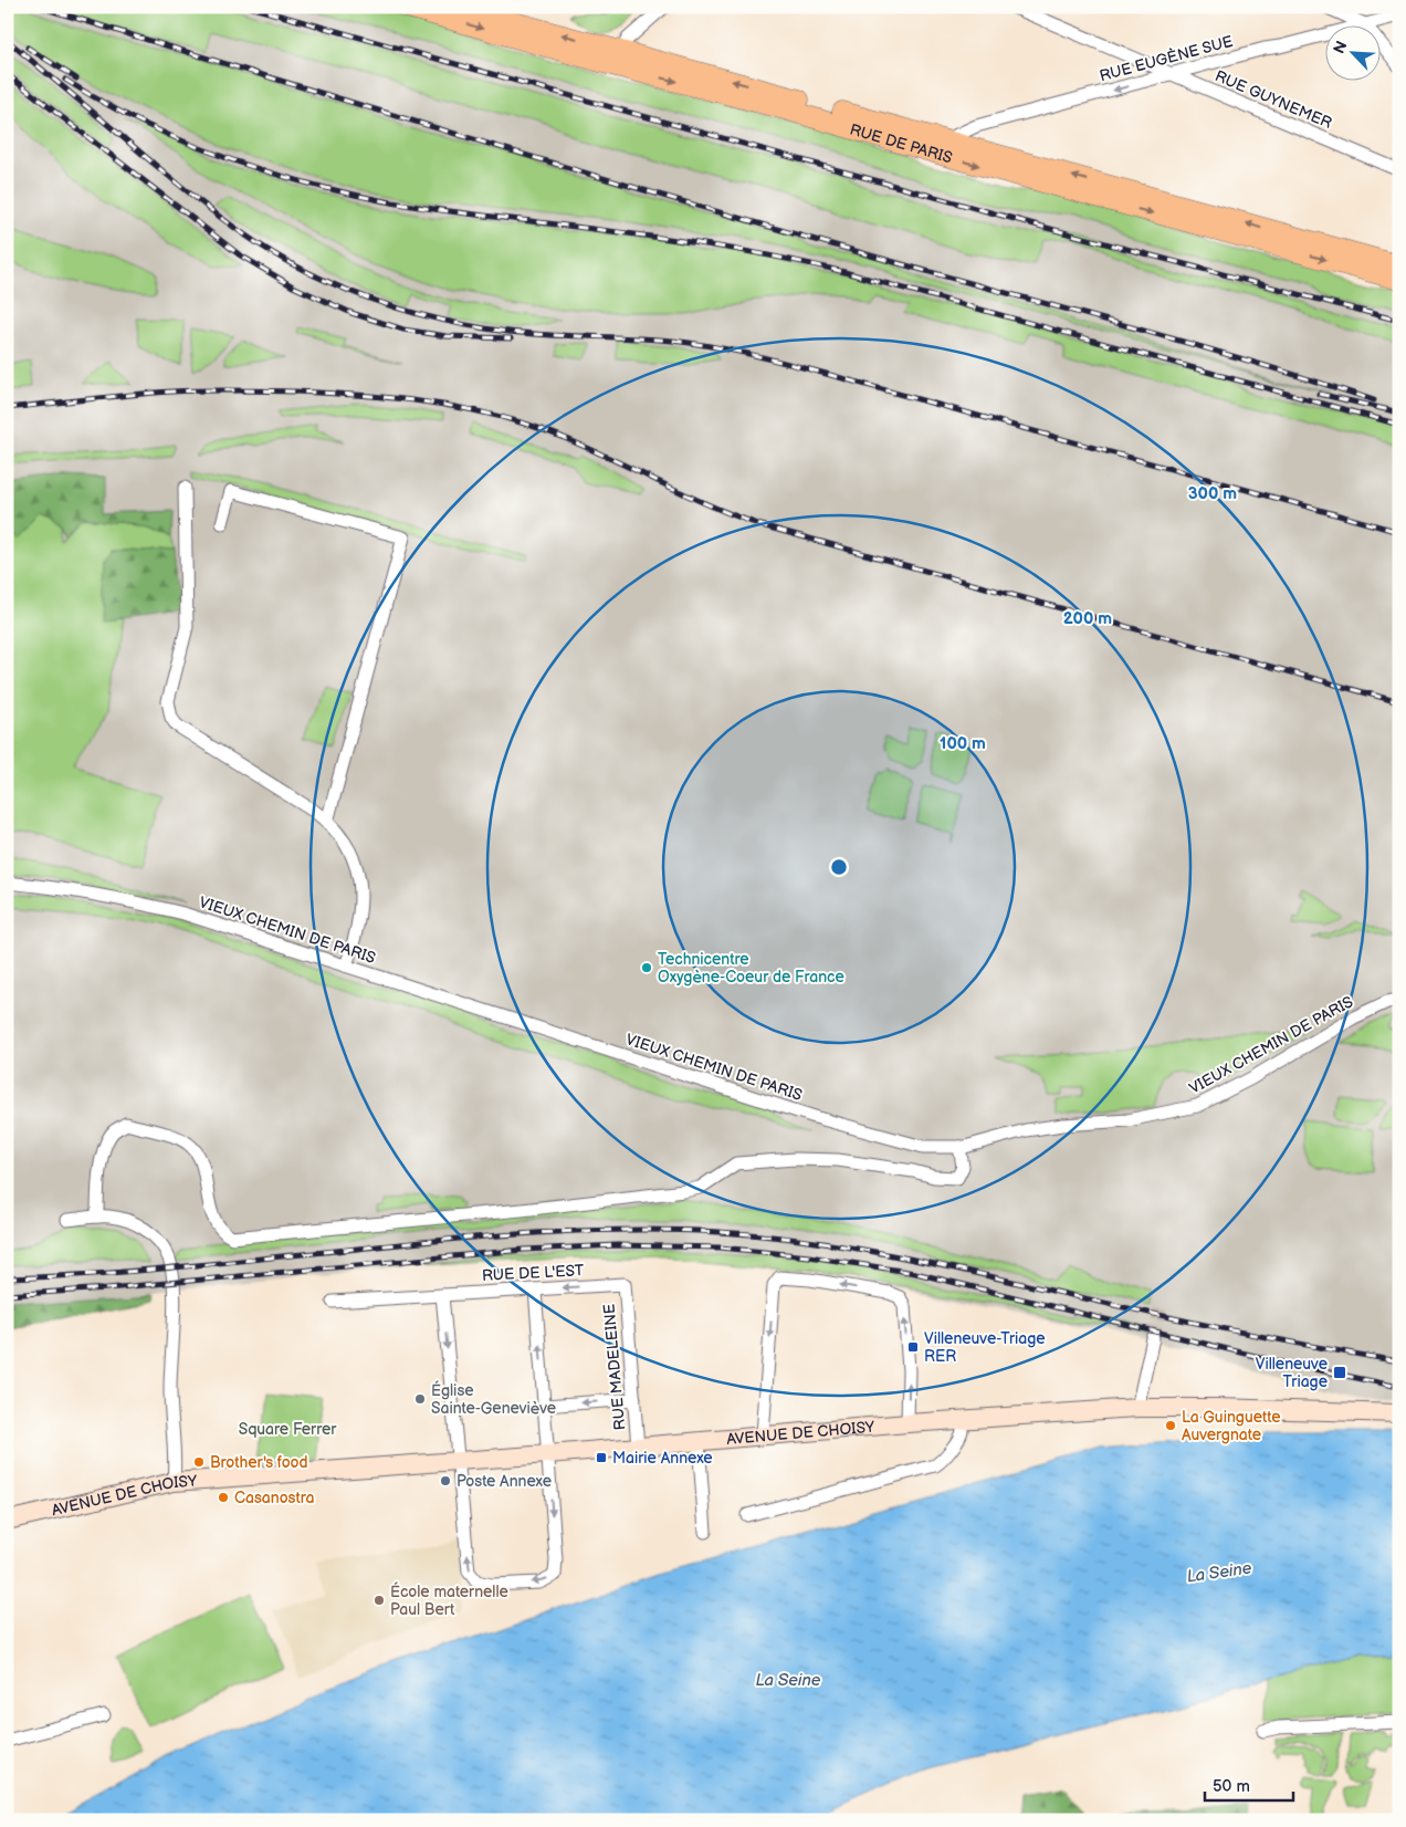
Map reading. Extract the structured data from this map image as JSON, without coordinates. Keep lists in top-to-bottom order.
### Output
{
  "streets": {
    "main road": ["RUE DE PARIS", "AVENUE DE CHOISY"],
    "street": [
      "RUE EUGÈNE SUE",
      "RUE GUYNEMER",
      "VIEUX CHEMIN DE PARIS",
      "RUE DE L'EST",
      "RUE MADELEINE"
    ]
  },
  "crossings": [
    ["RUE EUGÈNE SUE", "RUE GUYNEMER"],
    ["RUE EUGÈNE SUE", "RUE DE PARIS"],
    ["RUE DE L'EST", "RUE MADELEINE"],
    ["RUE MADELEINE", "AVENUE DE CHOISY"]
  ],
  "one_way": ["RUE EUGÈNE SUE"],
  "water": ["La Seine"],
  "parks": ["Square Ferrer"],
  "places": {
    "other": [
      "Technicentre Oxygène-Coeur de France",
      "Église Sainte-Geneviève",
      "La Guinguette Auvergnate",
      "Brother's food",
      "Poste Annexe",
      "Casanostra",
      "École maternelle Paul Bert"
    ],
    "transit": ["Villeneuve-Triage RER", "Villeneuve Triage", "Mairie Annexe"]
  },
  "scale_bar": "50 m",
  "north": "top left",
  "rings": ["300 m", "200 m", "100 m"]
}
